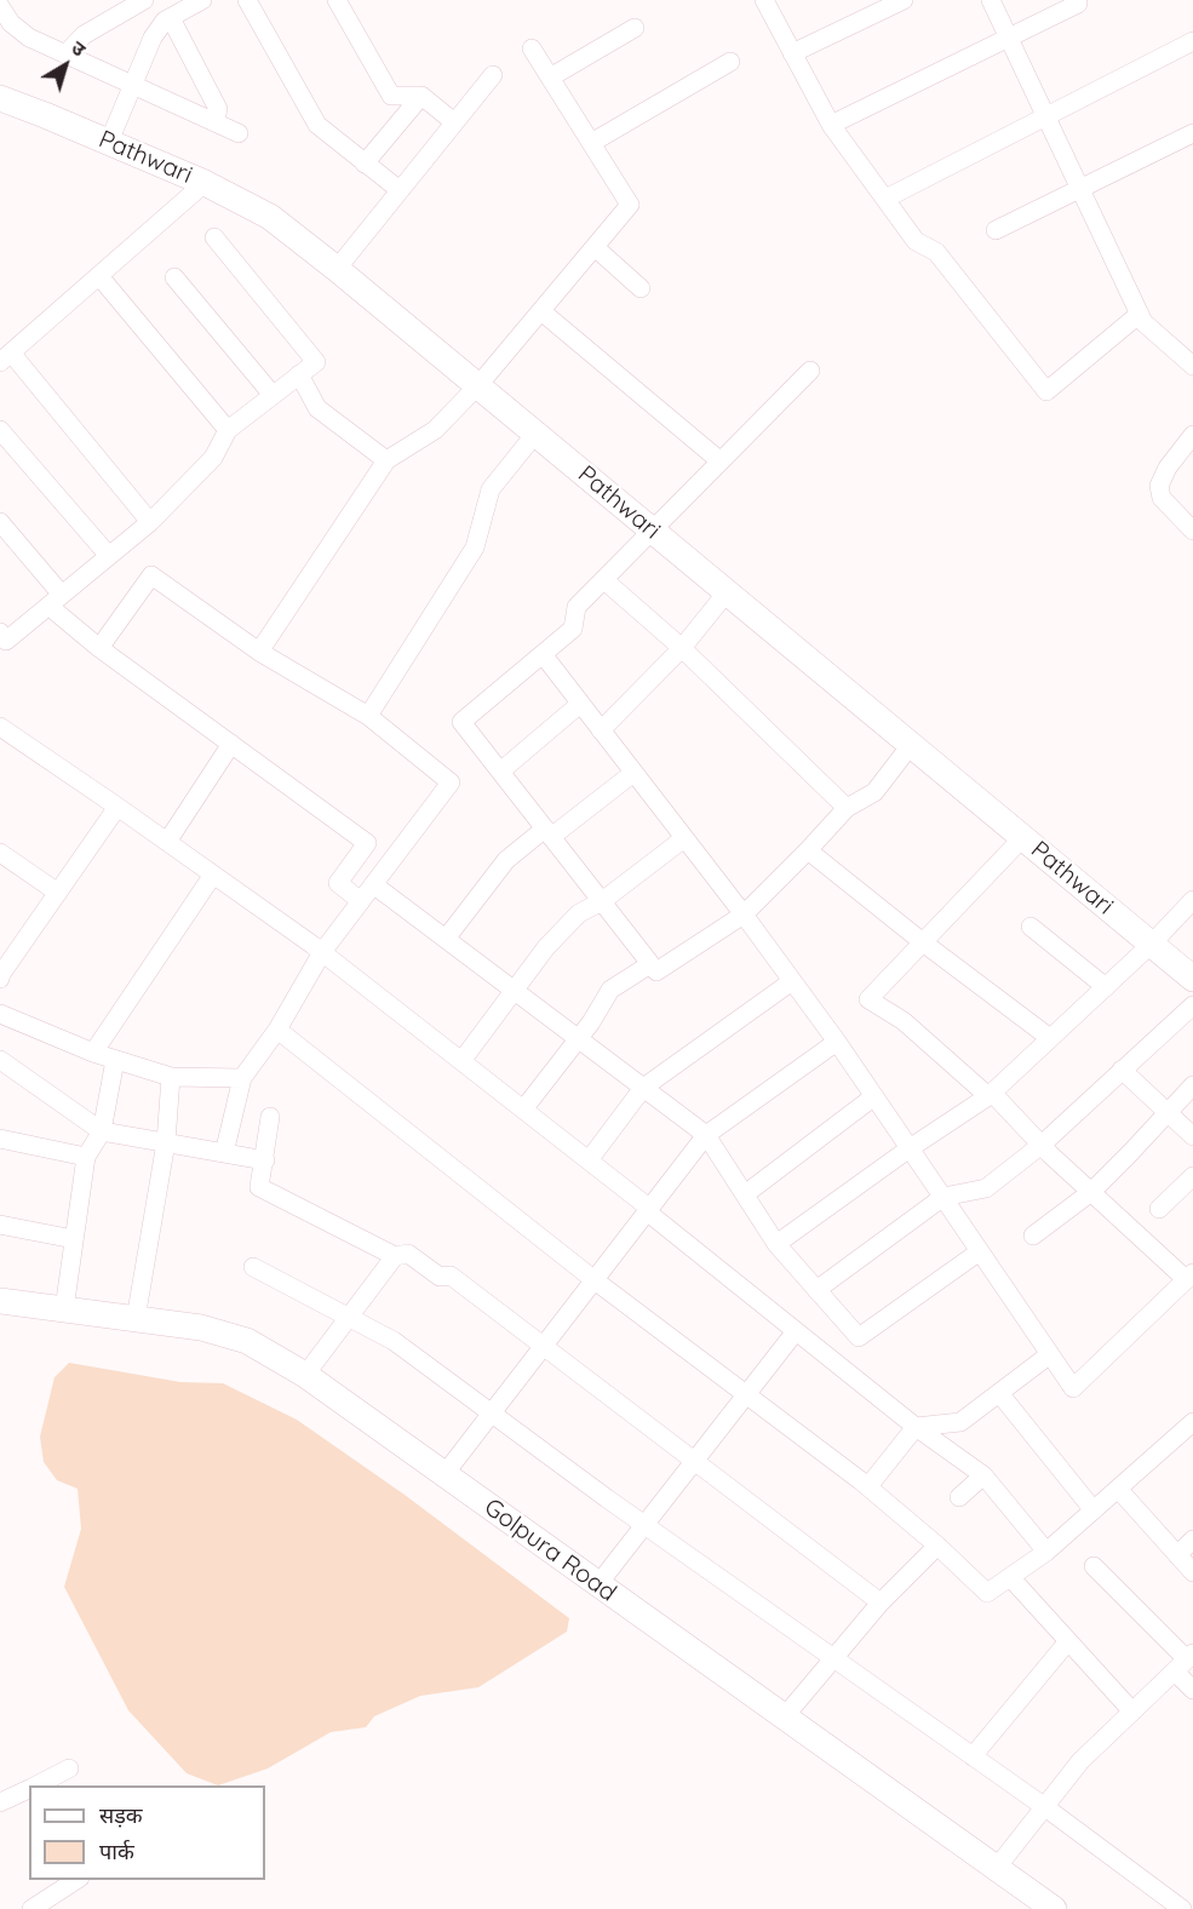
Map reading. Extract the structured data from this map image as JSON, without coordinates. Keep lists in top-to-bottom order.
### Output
{
  "streets": {
    "street": ["Pathwari", "Golpura Road"]
  },
  "legend": ["सड़क", "पार्क"],
  "north": "top right"
}
